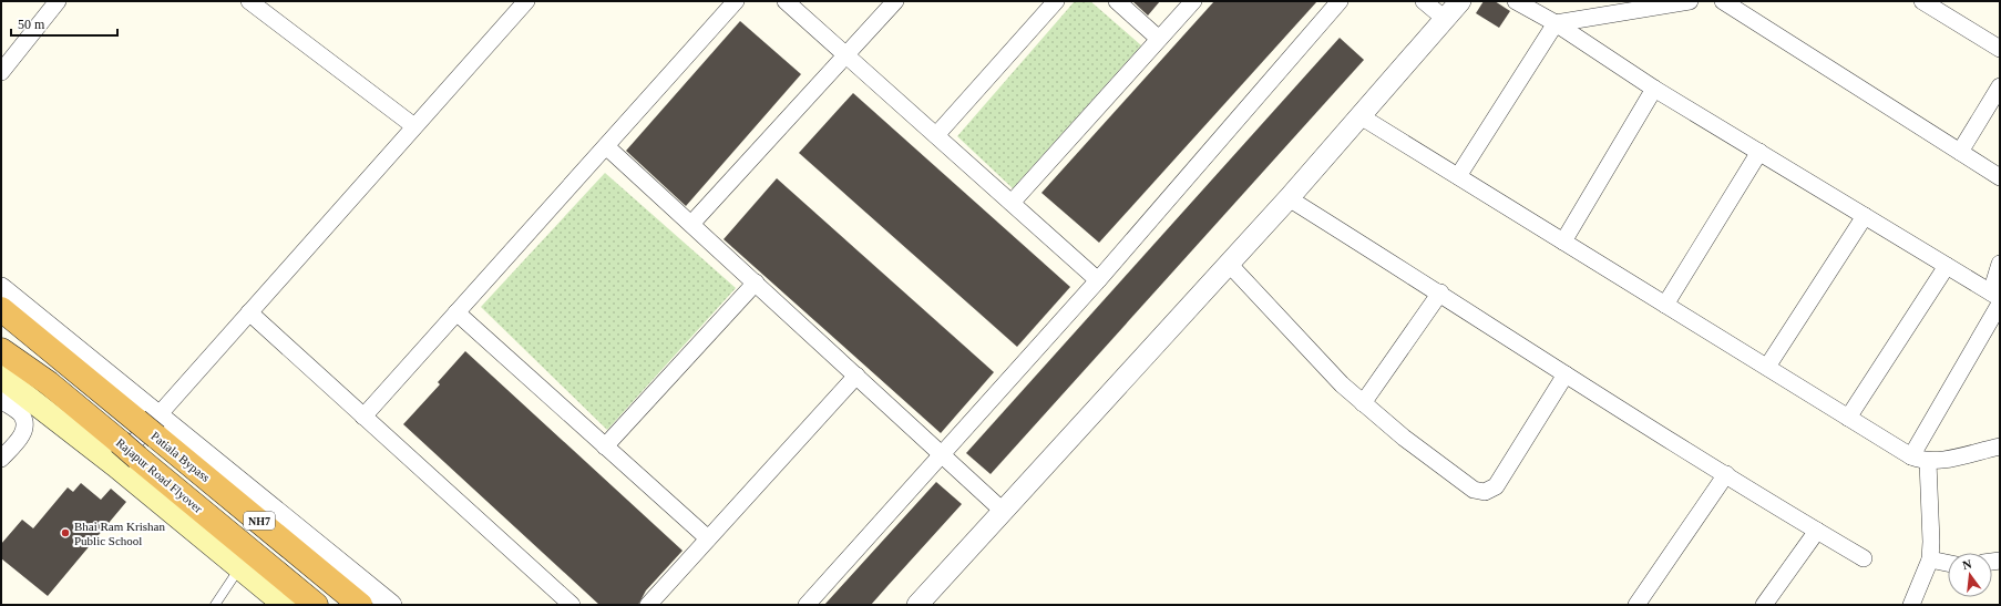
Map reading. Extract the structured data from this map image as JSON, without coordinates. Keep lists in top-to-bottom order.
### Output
{
  "streets": {
    "highway": ["Patiala Bypass", "Rajapur Road Flyover", "NH7"]
  },
  "places": ["Bhai Ram Krishan Public School"],
  "scale_bar": "50 m",
  "north": "top"
}
